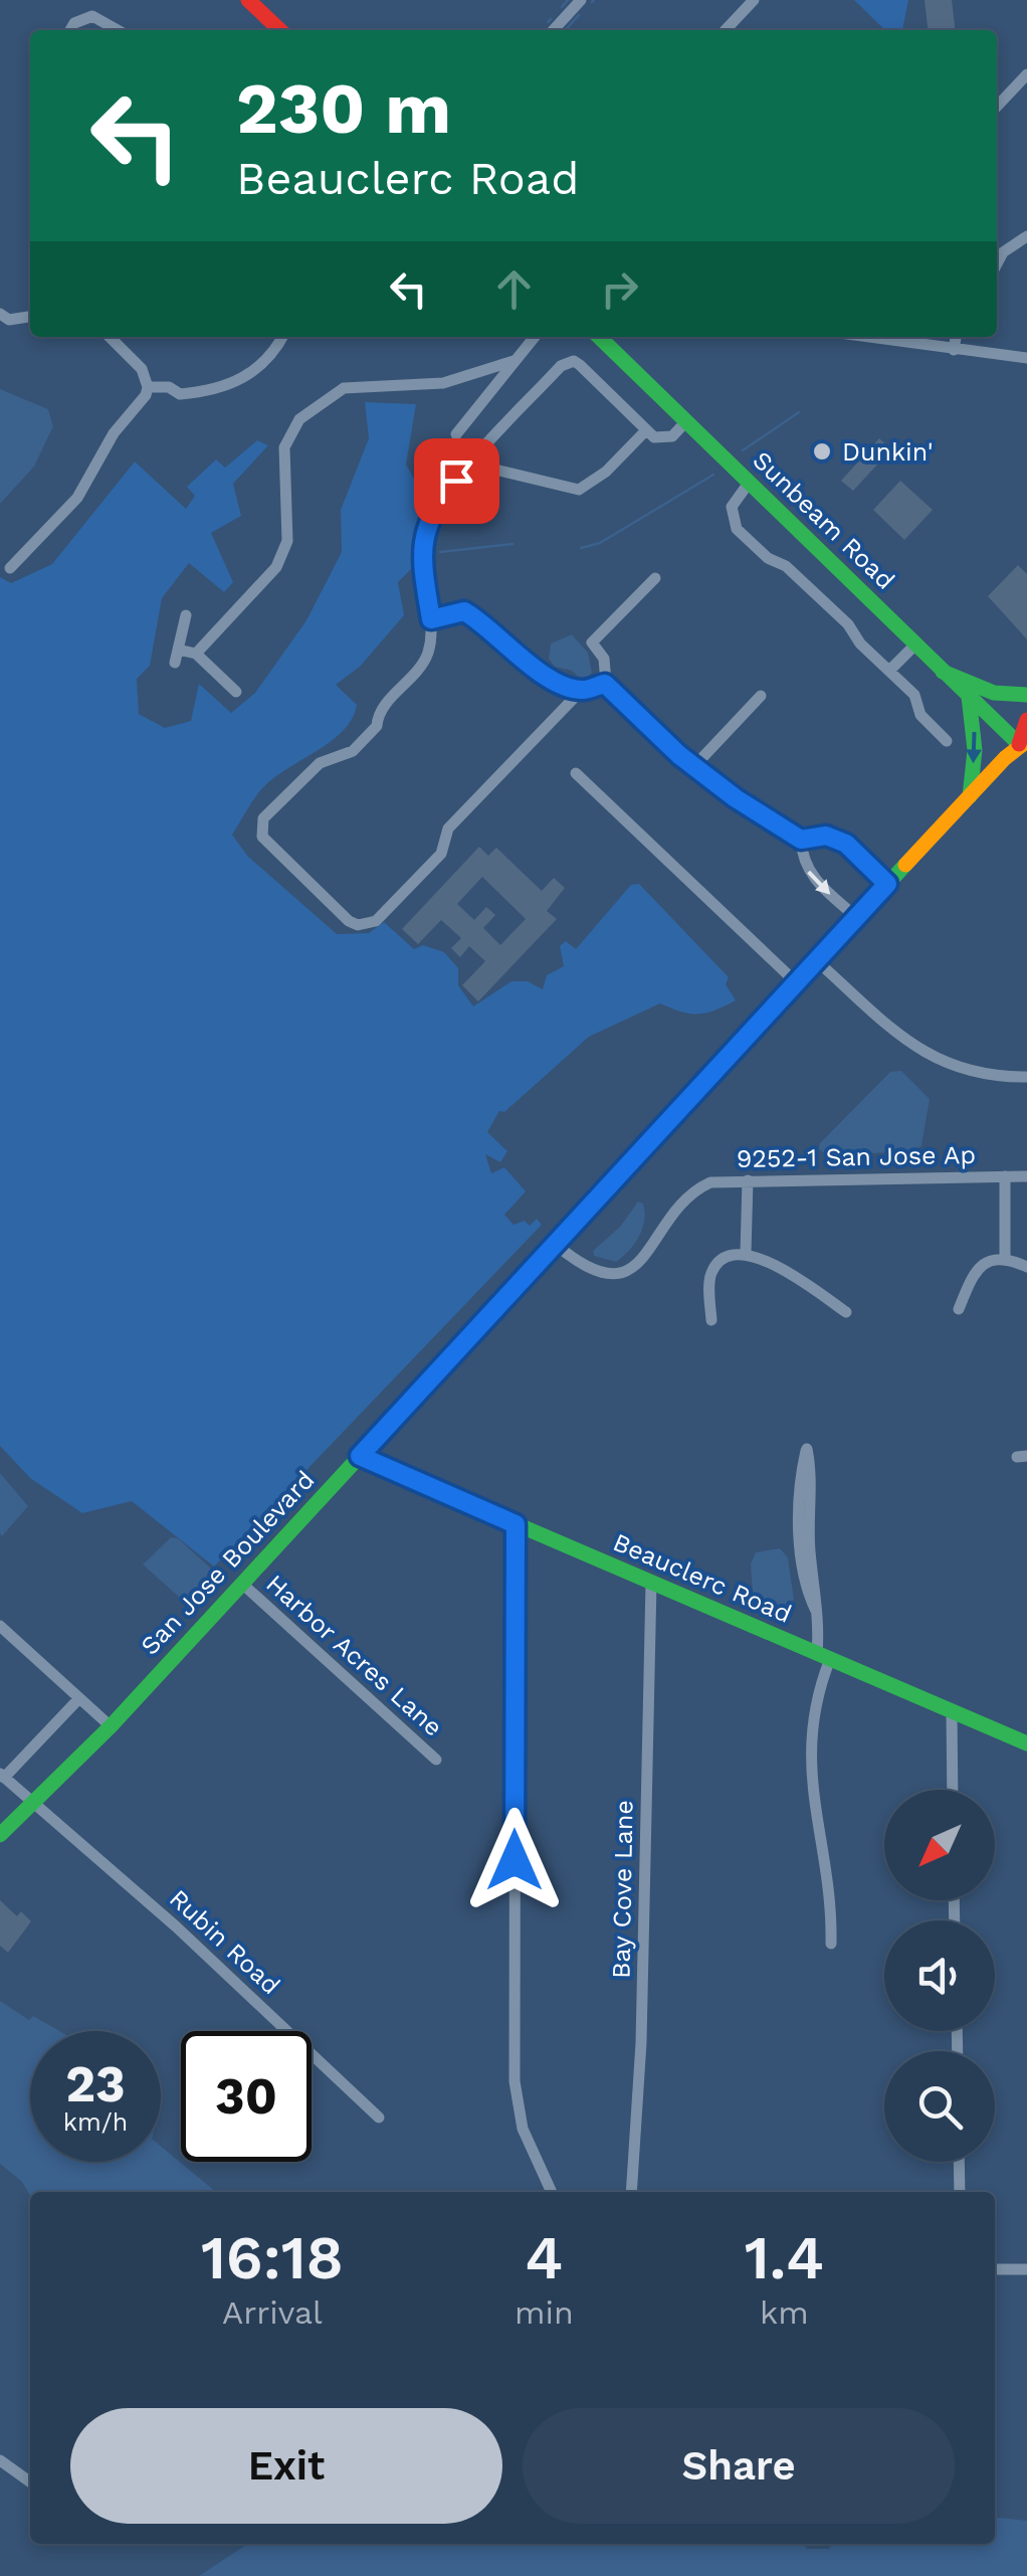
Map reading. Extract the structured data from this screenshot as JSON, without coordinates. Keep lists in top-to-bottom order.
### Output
{
  "streets": {
    "main road": ["Sunbeam Road", "San Jose Boulevard", "Beauclerc Road"],
    "street": [
      "9252-1 San Jose Ap",
      "Harbor Acres Lane",
      "Bay Cove Lane",
      "Rubin Road"
    ]
  },
  "crossings": [
    ["Sunbeam Road", "San Jose Boulevard"],
    ["9252-1 San Jose Ap", "San Jose Boulevard"],
    ["San Jose Boulevard", "Beauclerc Road"],
    ["San Jose Boulevard", "Harbor Acres Lane"],
    ["San Jose Boulevard", "Rubin Road"],
    ["Beauclerc Road", "Bay Cove Lane"]
  ],
  "places": ["Dunkin'"],
  "north": "bottom left",
  "page": {
    "turn": ["230 m", "Beauclerc Road"],
    "speed": "23 km/h",
    "limit": "30",
    "eta": [
      "16:18",
      "Arrival",
      "4",
      "min",
      "1.4",
      "km"
    ],
    "buttons": ["Exit", "Share"]
  }
}
